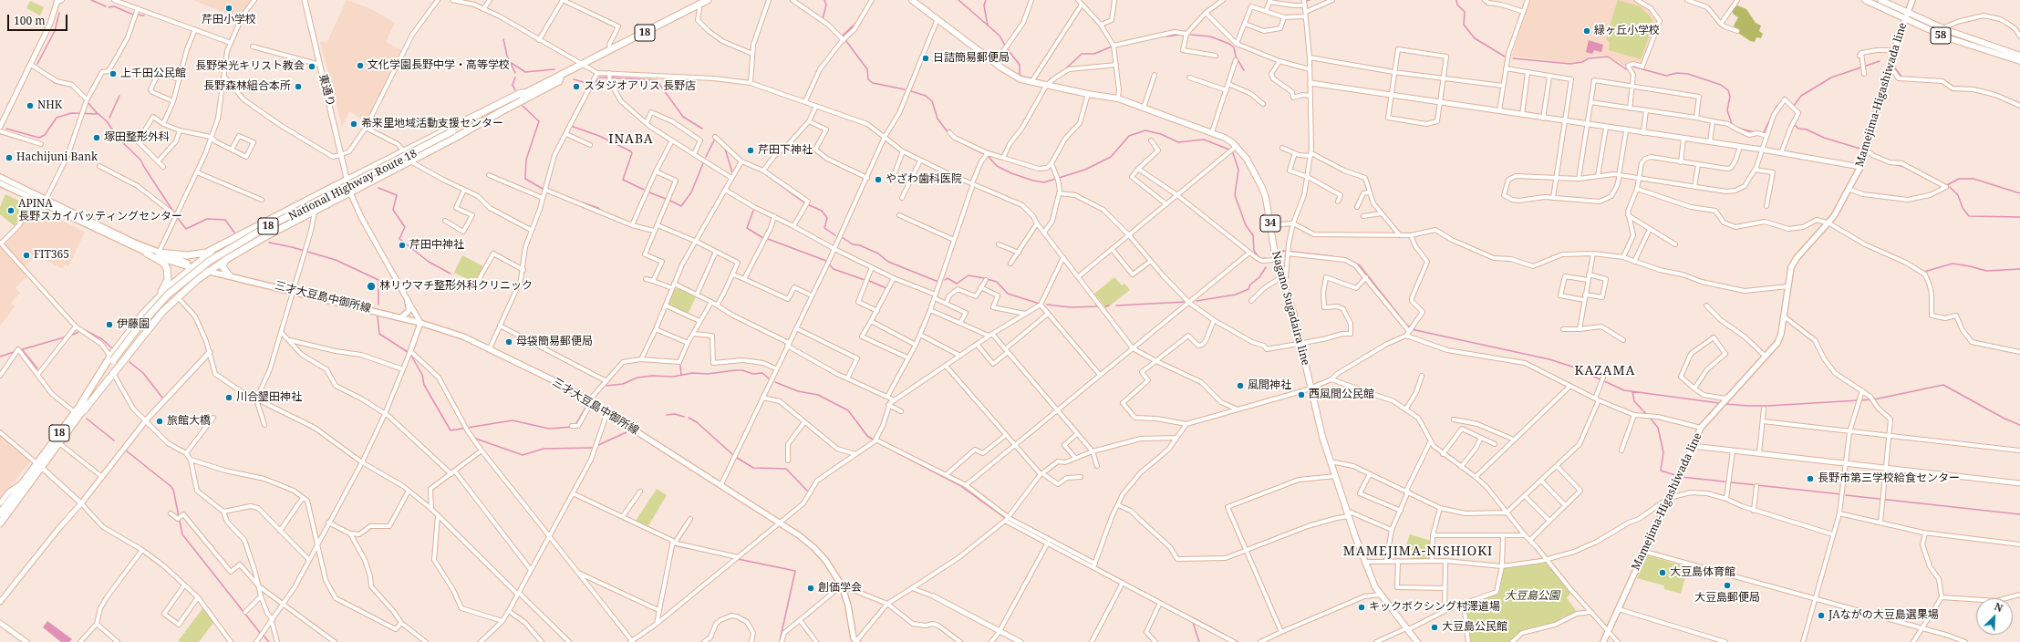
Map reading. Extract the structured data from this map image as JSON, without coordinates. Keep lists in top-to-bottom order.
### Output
{
  "streets": {
    "highway": ["18", "National Highway Route 18"],
    "main road": [
      "58",
      "Mamejima-Higashiwada line",
      "34",
      "三才大豆島中御所線",
      "Nagano Sugadaira line"
    ],
    "street": ["東通り"]
  },
  "crossings": [
    ["18", "東通り"],
    ["18", "National Highway Route 18"],
    ["18", "三才大豆島中御所線"],
    ["58", "Mamejima-Higashiwada line"],
    ["東通り", "三才大豆島中御所線"]
  ],
  "districts": ["INABA", "KAZAMA", "MAMEJIMA-NISHIOKI"],
  "parks": ["大豆島公園"],
  "places": [
    "芹田小学校",
    "緑ヶ丘小学校",
    "日詰簡易郵便局",
    "文化学園長野中学・高等学校",
    "長野栄光キリスト教会",
    "上千田公民館",
    "長野森林組合本所",
    "スタジオアリス 長野店",
    "NHK",
    "希来里地域活動支援センター",
    "塚田整形外科",
    "芹田下神社",
    "Hachijuni Bank",
    "やざわ歯科医院",
    "APINA 長野スカイバッティングセンター",
    "芹田中神社",
    "FIT365",
    "林リウマチ整形外科クリニック",
    "伊藤園",
    "母袋簡易郵便局",
    "風間神社",
    "西風間公民館",
    "川合墾田神社",
    "旅館大橋",
    "長野市第三学校給食センター",
    "大豆島体育館",
    "大豆島郵便局",
    "創価学会",
    "キックボクシング村澤道場",
    "JAながの大豆島選果場",
    "大豆島公民館"
  ],
  "scale_bar": "100 m",
  "north": "top right"
}
